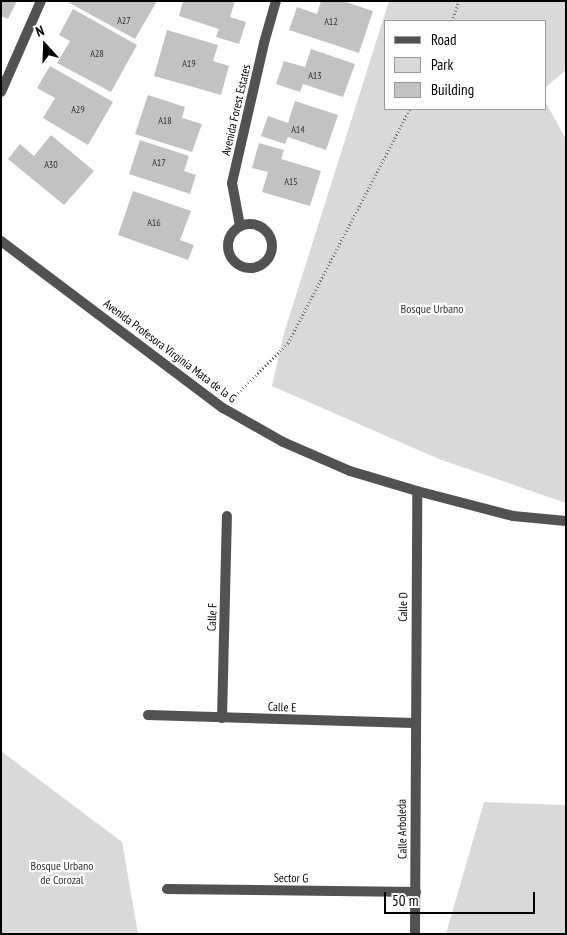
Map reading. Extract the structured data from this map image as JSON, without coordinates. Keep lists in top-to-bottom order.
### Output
{
  "streets": {
    "street": [
      "Avenida Forest Estates",
      "Avenida Profesora Virginia Mata de la G",
      "Calle D",
      "Calle F",
      "Calle E",
      "Calle Arboleda",
      "Sector G"
    ]
  },
  "crossings": [
    ["Avenida Profesora Virginia Mata de la G", "Calle D"],
    ["Calle D", "Calle E"],
    ["Calle D", "Calle Arboleda"],
    ["Calle F", "Calle E"],
    ["Calle E", "Calle Arboleda"],
    ["Calle Arboleda", "Sector G"]
  ],
  "parks": ["Bosque Urbano", "Bosque Urbano de Corozal"],
  "house_numbers": [
    "A27",
    "A12",
    "A28",
    "A19",
    "A13",
    "A29",
    "A18",
    "A14",
    "A17",
    "A30",
    "A15",
    "A16"
  ],
  "legend": ["Road", "Park", "Building"],
  "scale_bar": "50 m",
  "north": "top"
}
